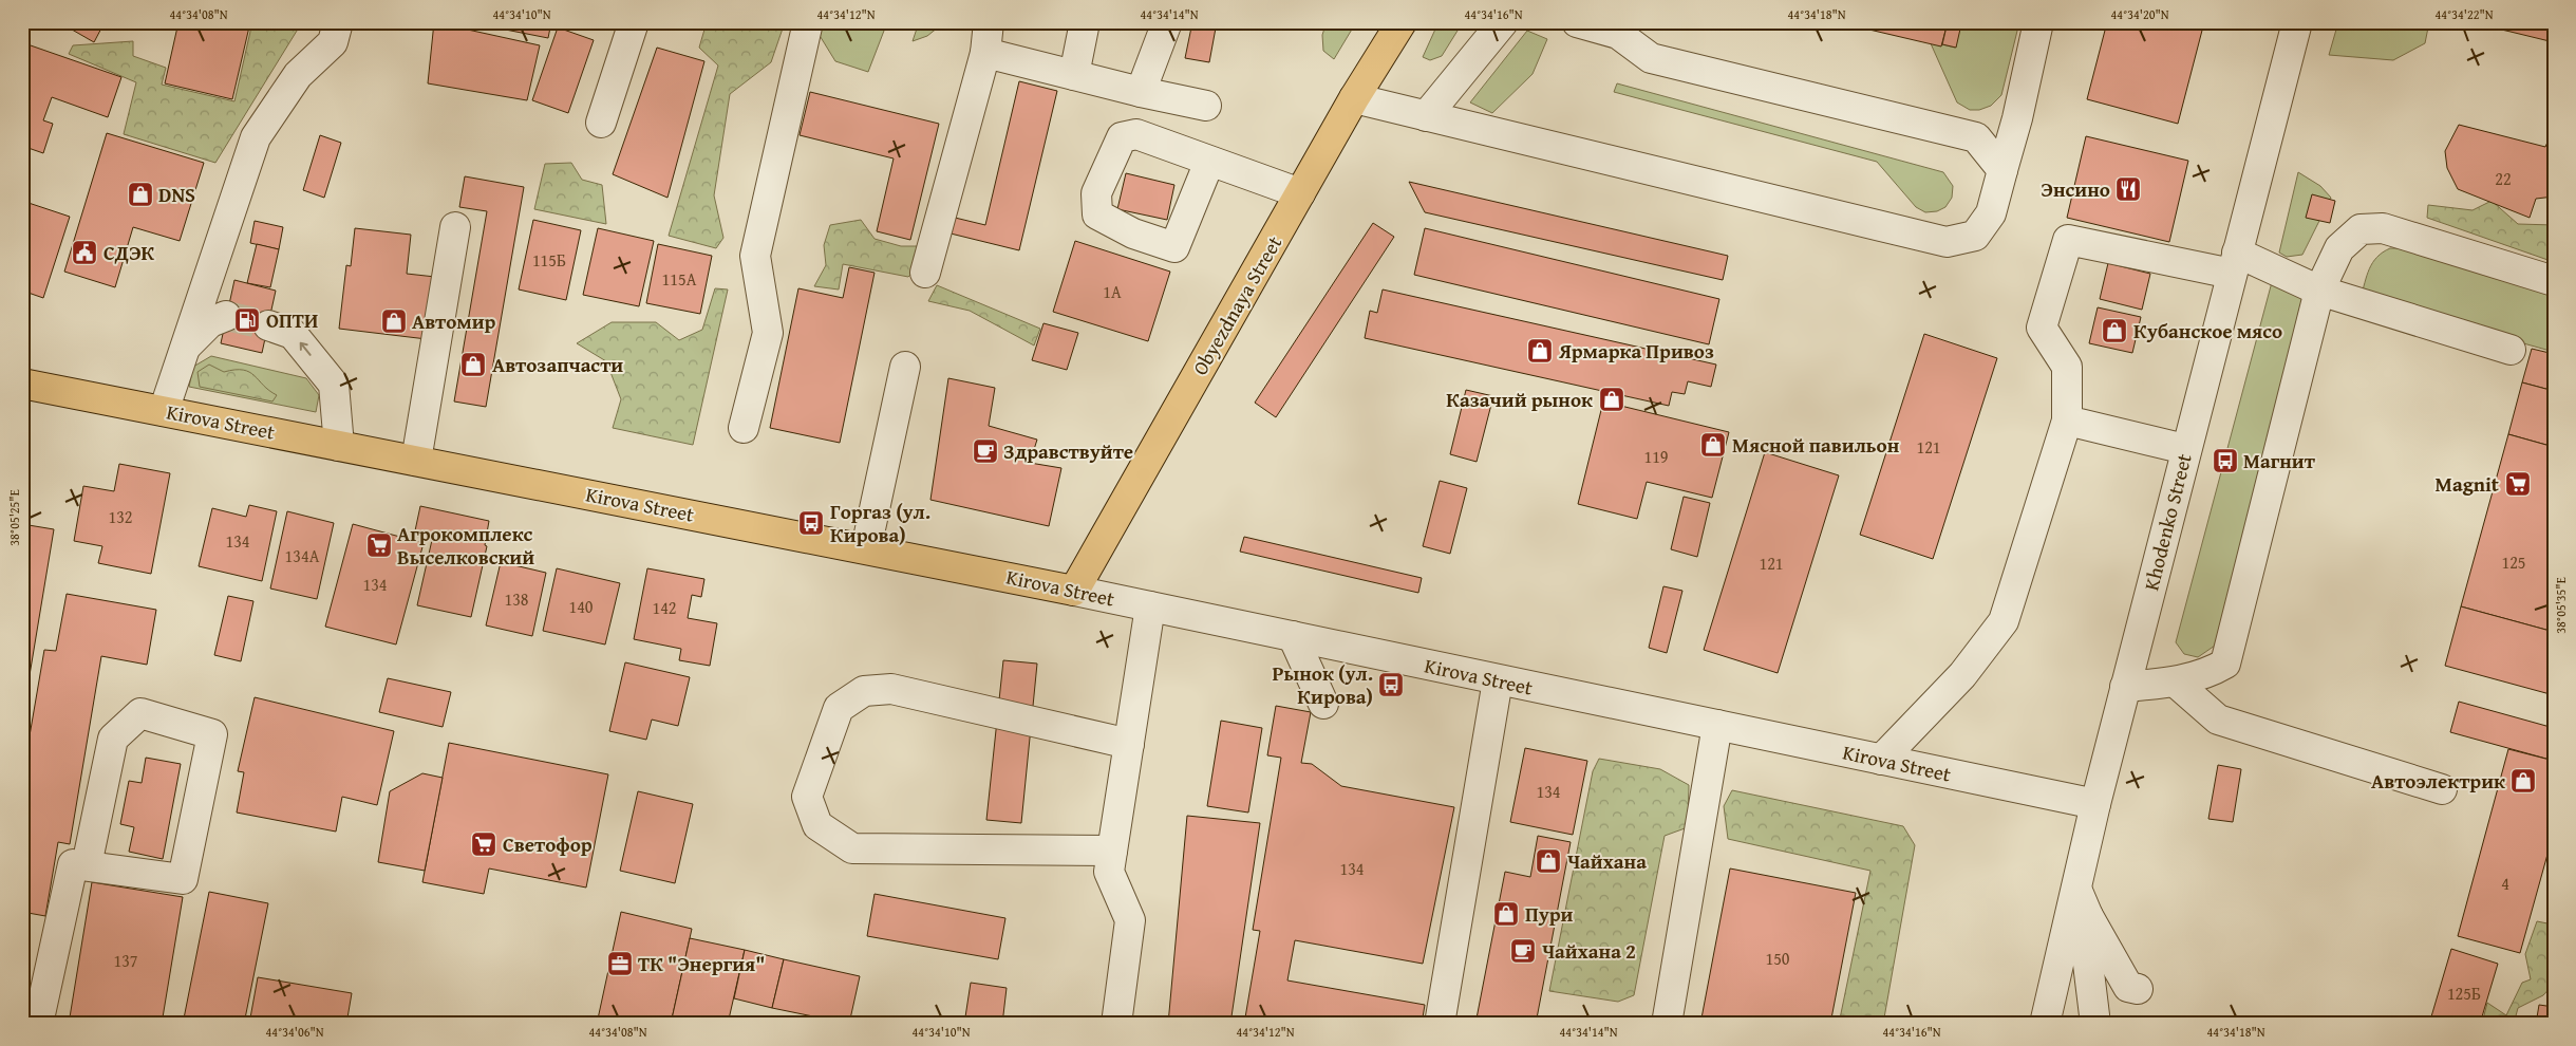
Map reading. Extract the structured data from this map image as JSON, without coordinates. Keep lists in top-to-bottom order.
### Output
{
  "streets": {
    "main road": ["Obyezdnaya Street", "Kirova Street"],
    "street": ["Khodenko Street"]
  },
  "crossings": [
    ["Obyezdnaya Street", "Kirova Street"],
    ["Kirova Street", "Khodenko Street"]
  ],
  "places": {
    "restaurant": ["Энсино"],
    "shop": [
      "DNS",
      "Автомир",
      "Кубанское мясо",
      "Ярмарка Привоз",
      "Автозапчасти",
      "Казачий рынок",
      "Мясной павильон",
      "Автоэлектрик",
      "Чайхана",
      "Пури"
    ],
    "public building": ["СДЭК"],
    "fuel station": ["ОПТИ"],
    "cafe": ["Здравствуйте", "Чайхана 2"],
    "bus stop": ["Магнит", "Горгаз (ул. Кирова)", "Рынок (ул. Кирова)"],
    "supermarket": ["Magnit", "Агрокомплекс Выселковский", "Светофор"],
    "office": ["ТК \"Энергия\""]
  },
  "house_numbers": [
    "22",
    "115Б",
    "115А",
    "1А",
    "121",
    "119",
    "132",
    "134",
    "134А",
    "125",
    "121",
    "134",
    "138",
    "140",
    "142",
    "134",
    "134",
    "4",
    "150",
    "137",
    "125Б"
  ],
  "coordinates": [
    "44°34'08\"N",
    "44°34'10\"N",
    "44°34'12\"N",
    "44°34'14\"N",
    "44°34'16\"N",
    "44°34'18\"N",
    "44°34'20\"N",
    "44°34'22\"N",
    "38°05'25\"E",
    "38°05'35\"E",
    "44°34'06\"N"
  ]
}
